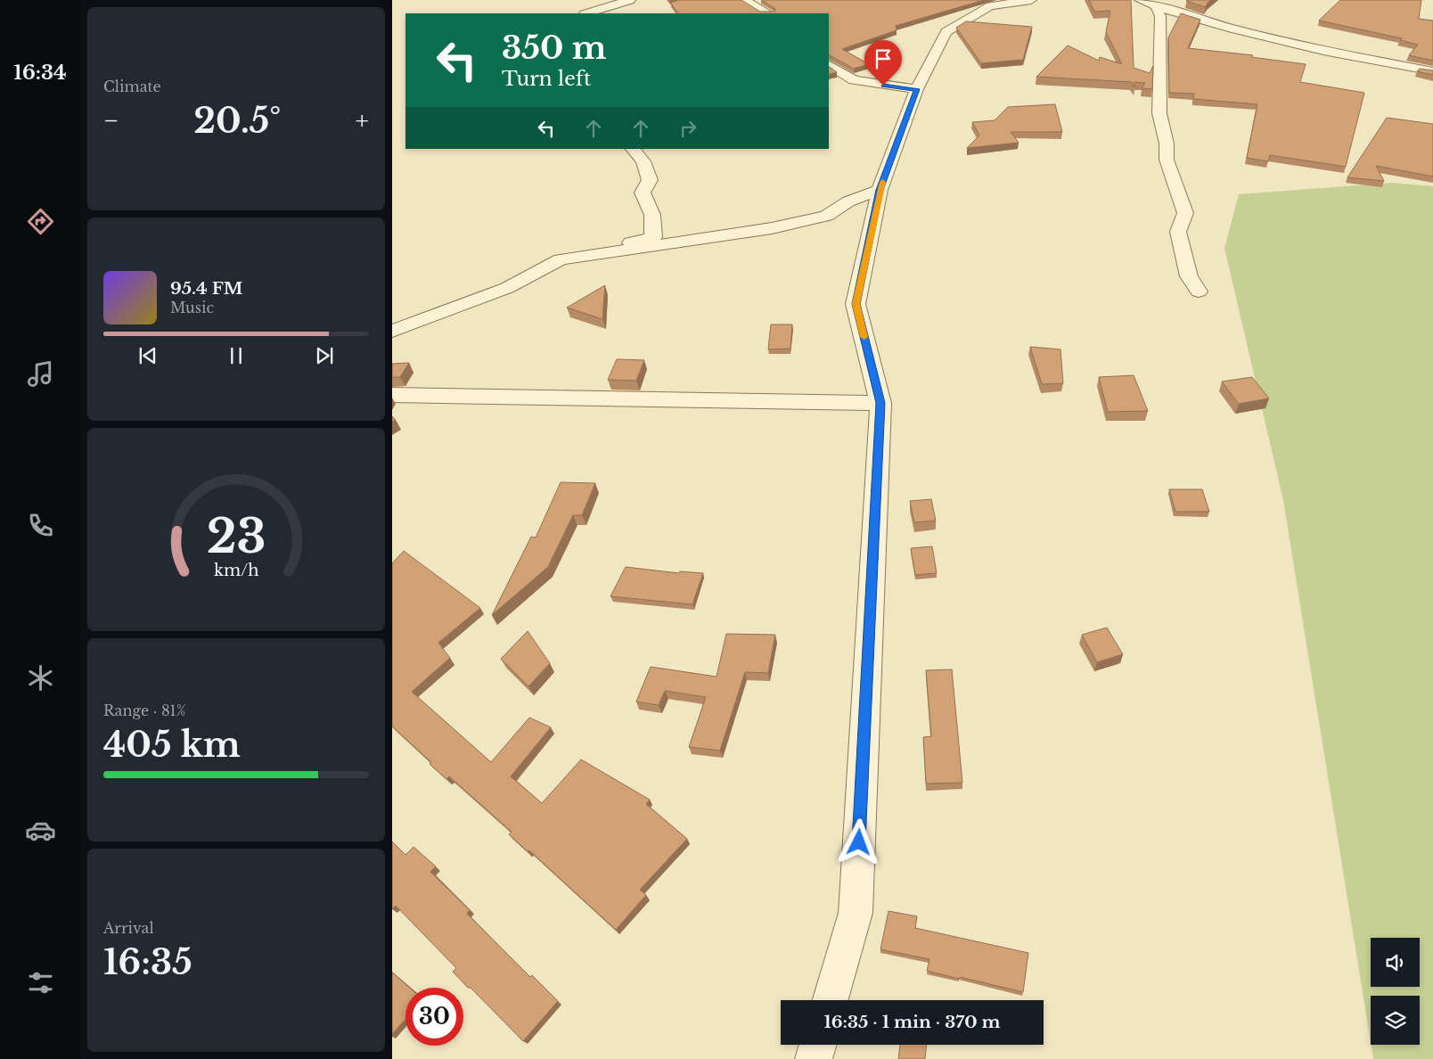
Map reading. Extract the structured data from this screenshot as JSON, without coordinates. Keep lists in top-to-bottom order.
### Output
{
  "page": {
    "tabs": "16:34",
    "tile": [
      "Climate",
      ["Range · 81%", "405 km"],
      ["Arrival", "16:35"]
    ],
    "turn": ["350 m", "Turn left"],
    "heat": ["−", "20.5°", "+"],
    "song": ["95.4 FM", "Music"],
    "limit": "30",
    "trip": "16:35 · 1 min · 370 m",
    "gauge": ["23", "km/h"]
  }
}
